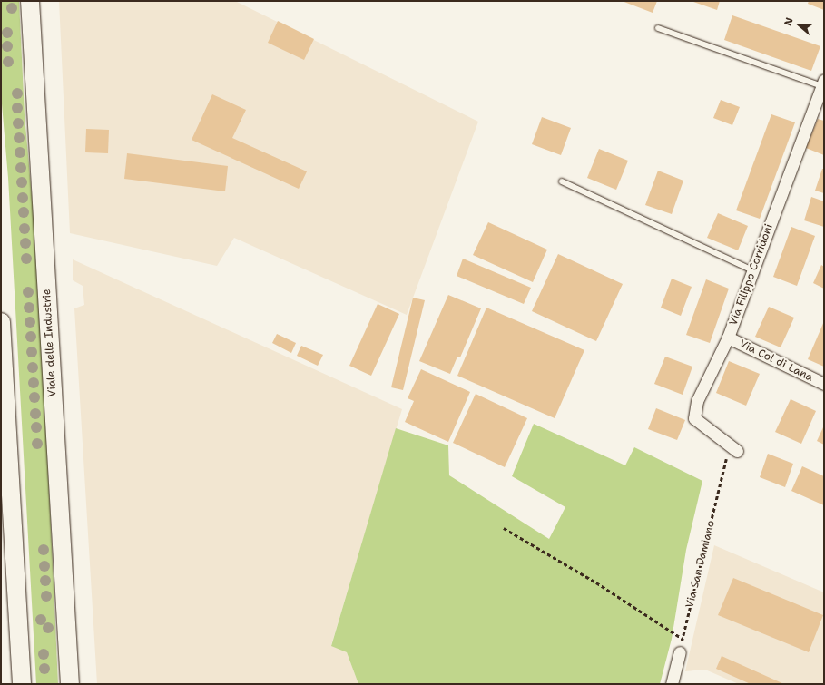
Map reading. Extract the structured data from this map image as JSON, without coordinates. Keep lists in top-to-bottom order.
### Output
{
  "streets": {
    "main road": ["Viale delle Industrie"],
    "street": ["Via Filippo Corridoni", "Via Col di Lana"],
    "path": ["Via San Damiano"]
  },
  "crossings": [
    ["Via Filippo Corridoni", "Via Col di Lana"],
    ["Via Filippo Corridoni", "Via San Damiano"]
  ],
  "north": "left"
}
